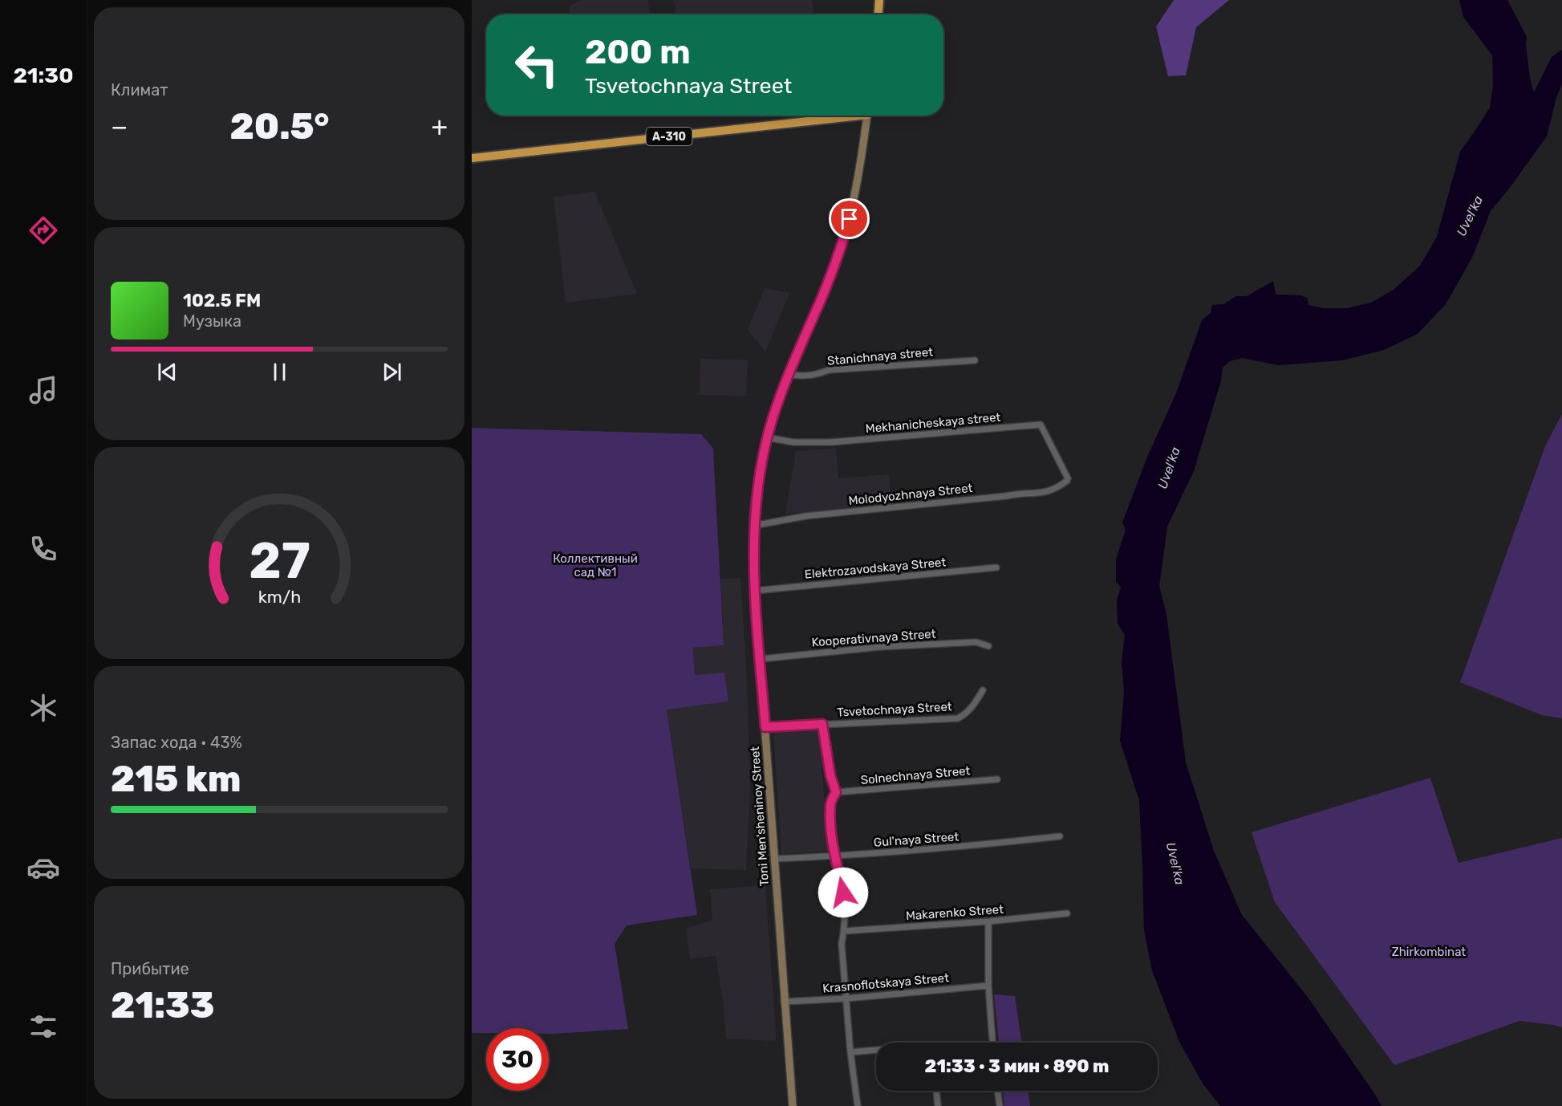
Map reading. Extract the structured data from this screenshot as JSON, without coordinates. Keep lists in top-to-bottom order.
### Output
{
  "streets": {
    "highway": ["А-310"],
    "main road": ["Toni Men'sheninoy Street"],
    "street": [
      "Stanichnaya street",
      "Mekhanicheskaya street",
      "Molodyozhnaya Street",
      "Elektrozavodskaya Street",
      "Kooperativnaya Street",
      "Tsvetochnaya Street",
      "Solnechnaya Street",
      "Gul'naya Street",
      "Makarenko Street",
      "Krasnoflotskaya Street"
    ]
  },
  "crossings": [
    ["Stanichnaya street", "Toni Men'sheninoy Street"],
    ["Mekhanicheskaya street", "Molodyozhnaya Street"],
    ["Mekhanicheskaya street", "Toni Men'sheninoy Street"],
    ["Molodyozhnaya Street", "Toni Men'sheninoy Street"],
    ["Elektrozavodskaya Street", "Toni Men'sheninoy Street"],
    ["Kooperativnaya Street", "Toni Men'sheninoy Street"],
    ["Tsvetochnaya Street", "Toni Men'sheninoy Street"],
    ["Toni Men'sheninoy Street", "Gul'naya Street"],
    ["Toni Men'sheninoy Street", "Krasnoflotskaya Street"]
  ],
  "water": ["Uvel'ka"],
  "parks": ["Коллективный сад №1", "Zhirkombinat"],
  "page": {
    "tabs": "21:30",
    "tile": [
      "Климат",
      ["Запас хода · 43%", "215 km"],
      ["Прибытие", "21:33"]
    ],
    "turn": ["200 m", "Tsvetochnaya Street"],
    "heat": ["−", "20.5°", "+"],
    "song": ["102.5 FM", "Музыка"],
    "limit": "30",
    "trip": "21:33 · 3 мин · 890 m",
    "gauge": ["27", "km/h"]
  }
}
